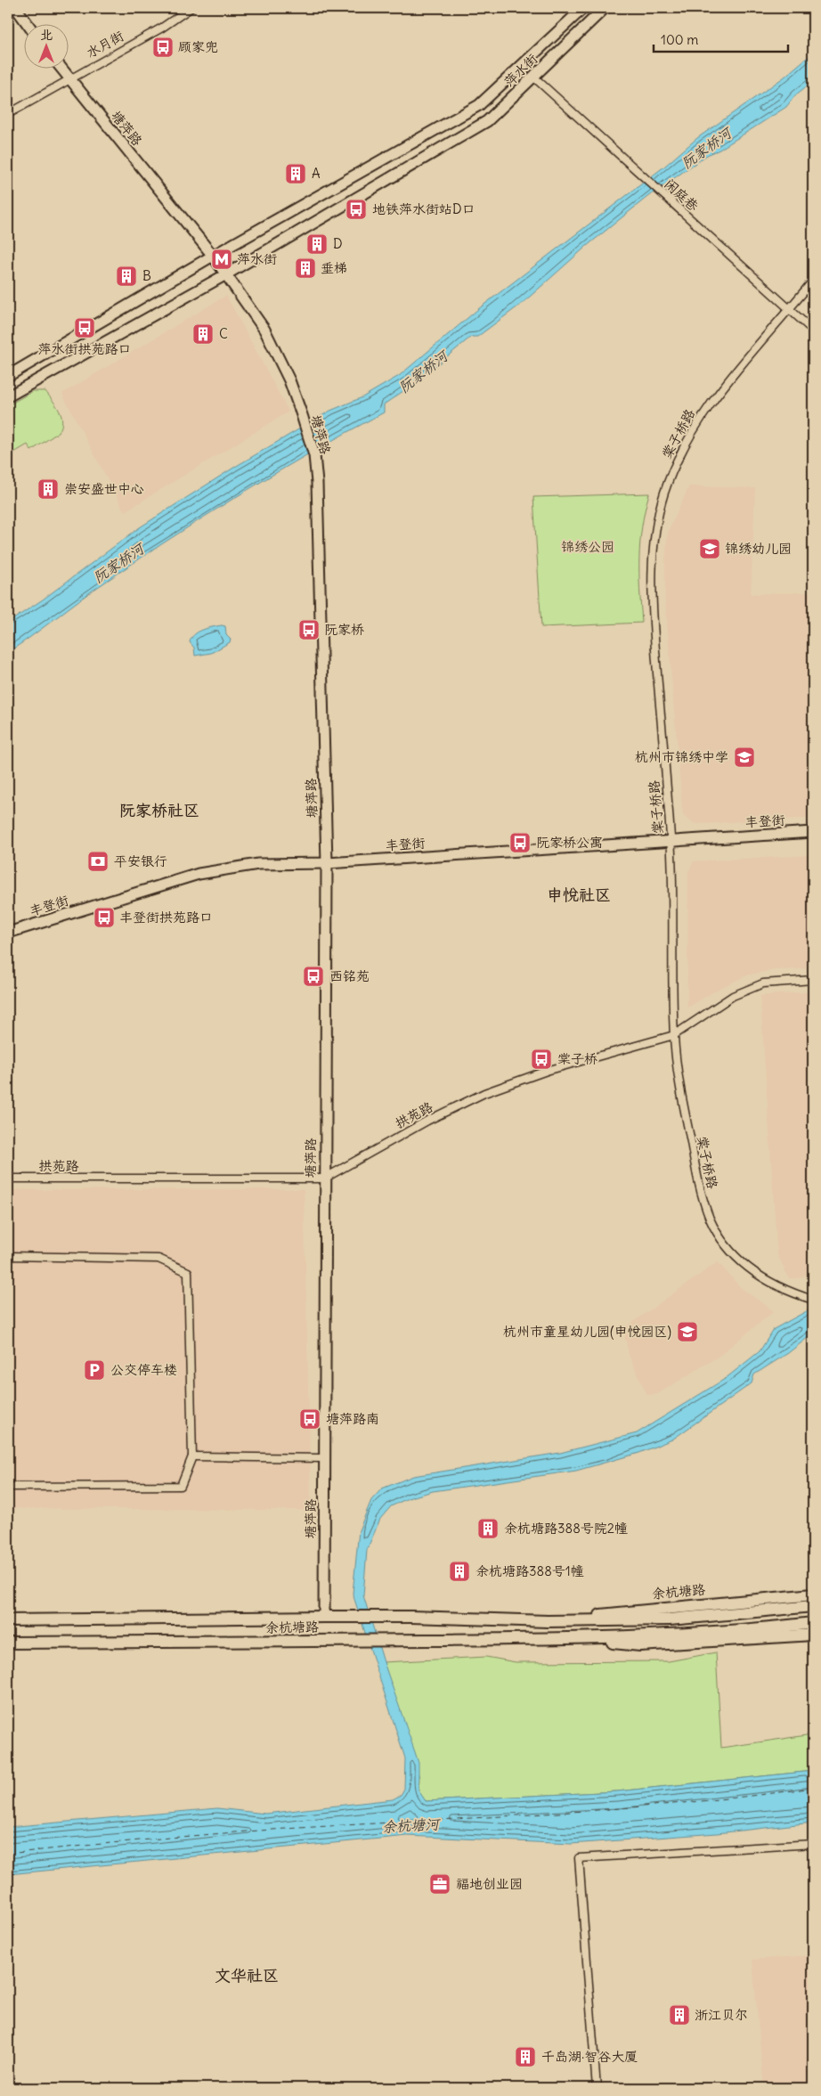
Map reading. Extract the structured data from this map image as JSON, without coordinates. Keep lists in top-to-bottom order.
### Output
{
  "streets": {
    "main road": ["余杭塘路"],
    "street": [
      "水月街",
      "萍水街",
      "塘萍路",
      "闲庭巷",
      "棠子桥路",
      "丰登街",
      "拱苑路"
    ]
  },
  "crossings": [
    ["水月街", "塘萍路"],
    ["萍水街", "塘萍路"],
    ["萍水街", "闲庭巷"],
    ["塘萍路", "丰登街"],
    ["塘萍路", "拱苑路"],
    ["塘萍路", "余杭塘路"],
    ["闲庭巷", "棠子桥路"],
    ["棠子桥路", "丰登街"],
    ["棠子桥路", "拱苑路"]
  ],
  "districts": ["阮家桥社区", "申悦社区", "文华社区"],
  "water": ["阮家桥河", "余杭塘河"],
  "parks": ["锦绣公园"],
  "places": {
    "bus stop": [
      "顾家兜",
      "地铁萍水街站D口",
      "萍水街拱苑路口",
      "阮家桥",
      "阮家桥公寓",
      "丰登街拱苑路口",
      "西铭苑",
      "棠子桥",
      "塘萍路南"
    ],
    "building": [
      "A",
      "D",
      "垂梯",
      "B",
      "C",
      "崇安盛世中心",
      "余杭塘路388号院2幢",
      "余杭塘路388号1幢",
      "浙江贝尔",
      "千岛湖·智谷大厦"
    ],
    "metro station": ["萍水街"],
    "school or university": ["锦绣幼儿园", "杭州市锦绣中学", "杭州市童星幼儿园(申悦园区)"],
    "bank": ["平安银行"],
    "parking": ["公交停车楼"],
    "office": ["福地创业园"]
  },
  "scale_bar": "100 m",
  "north": "top"
}
